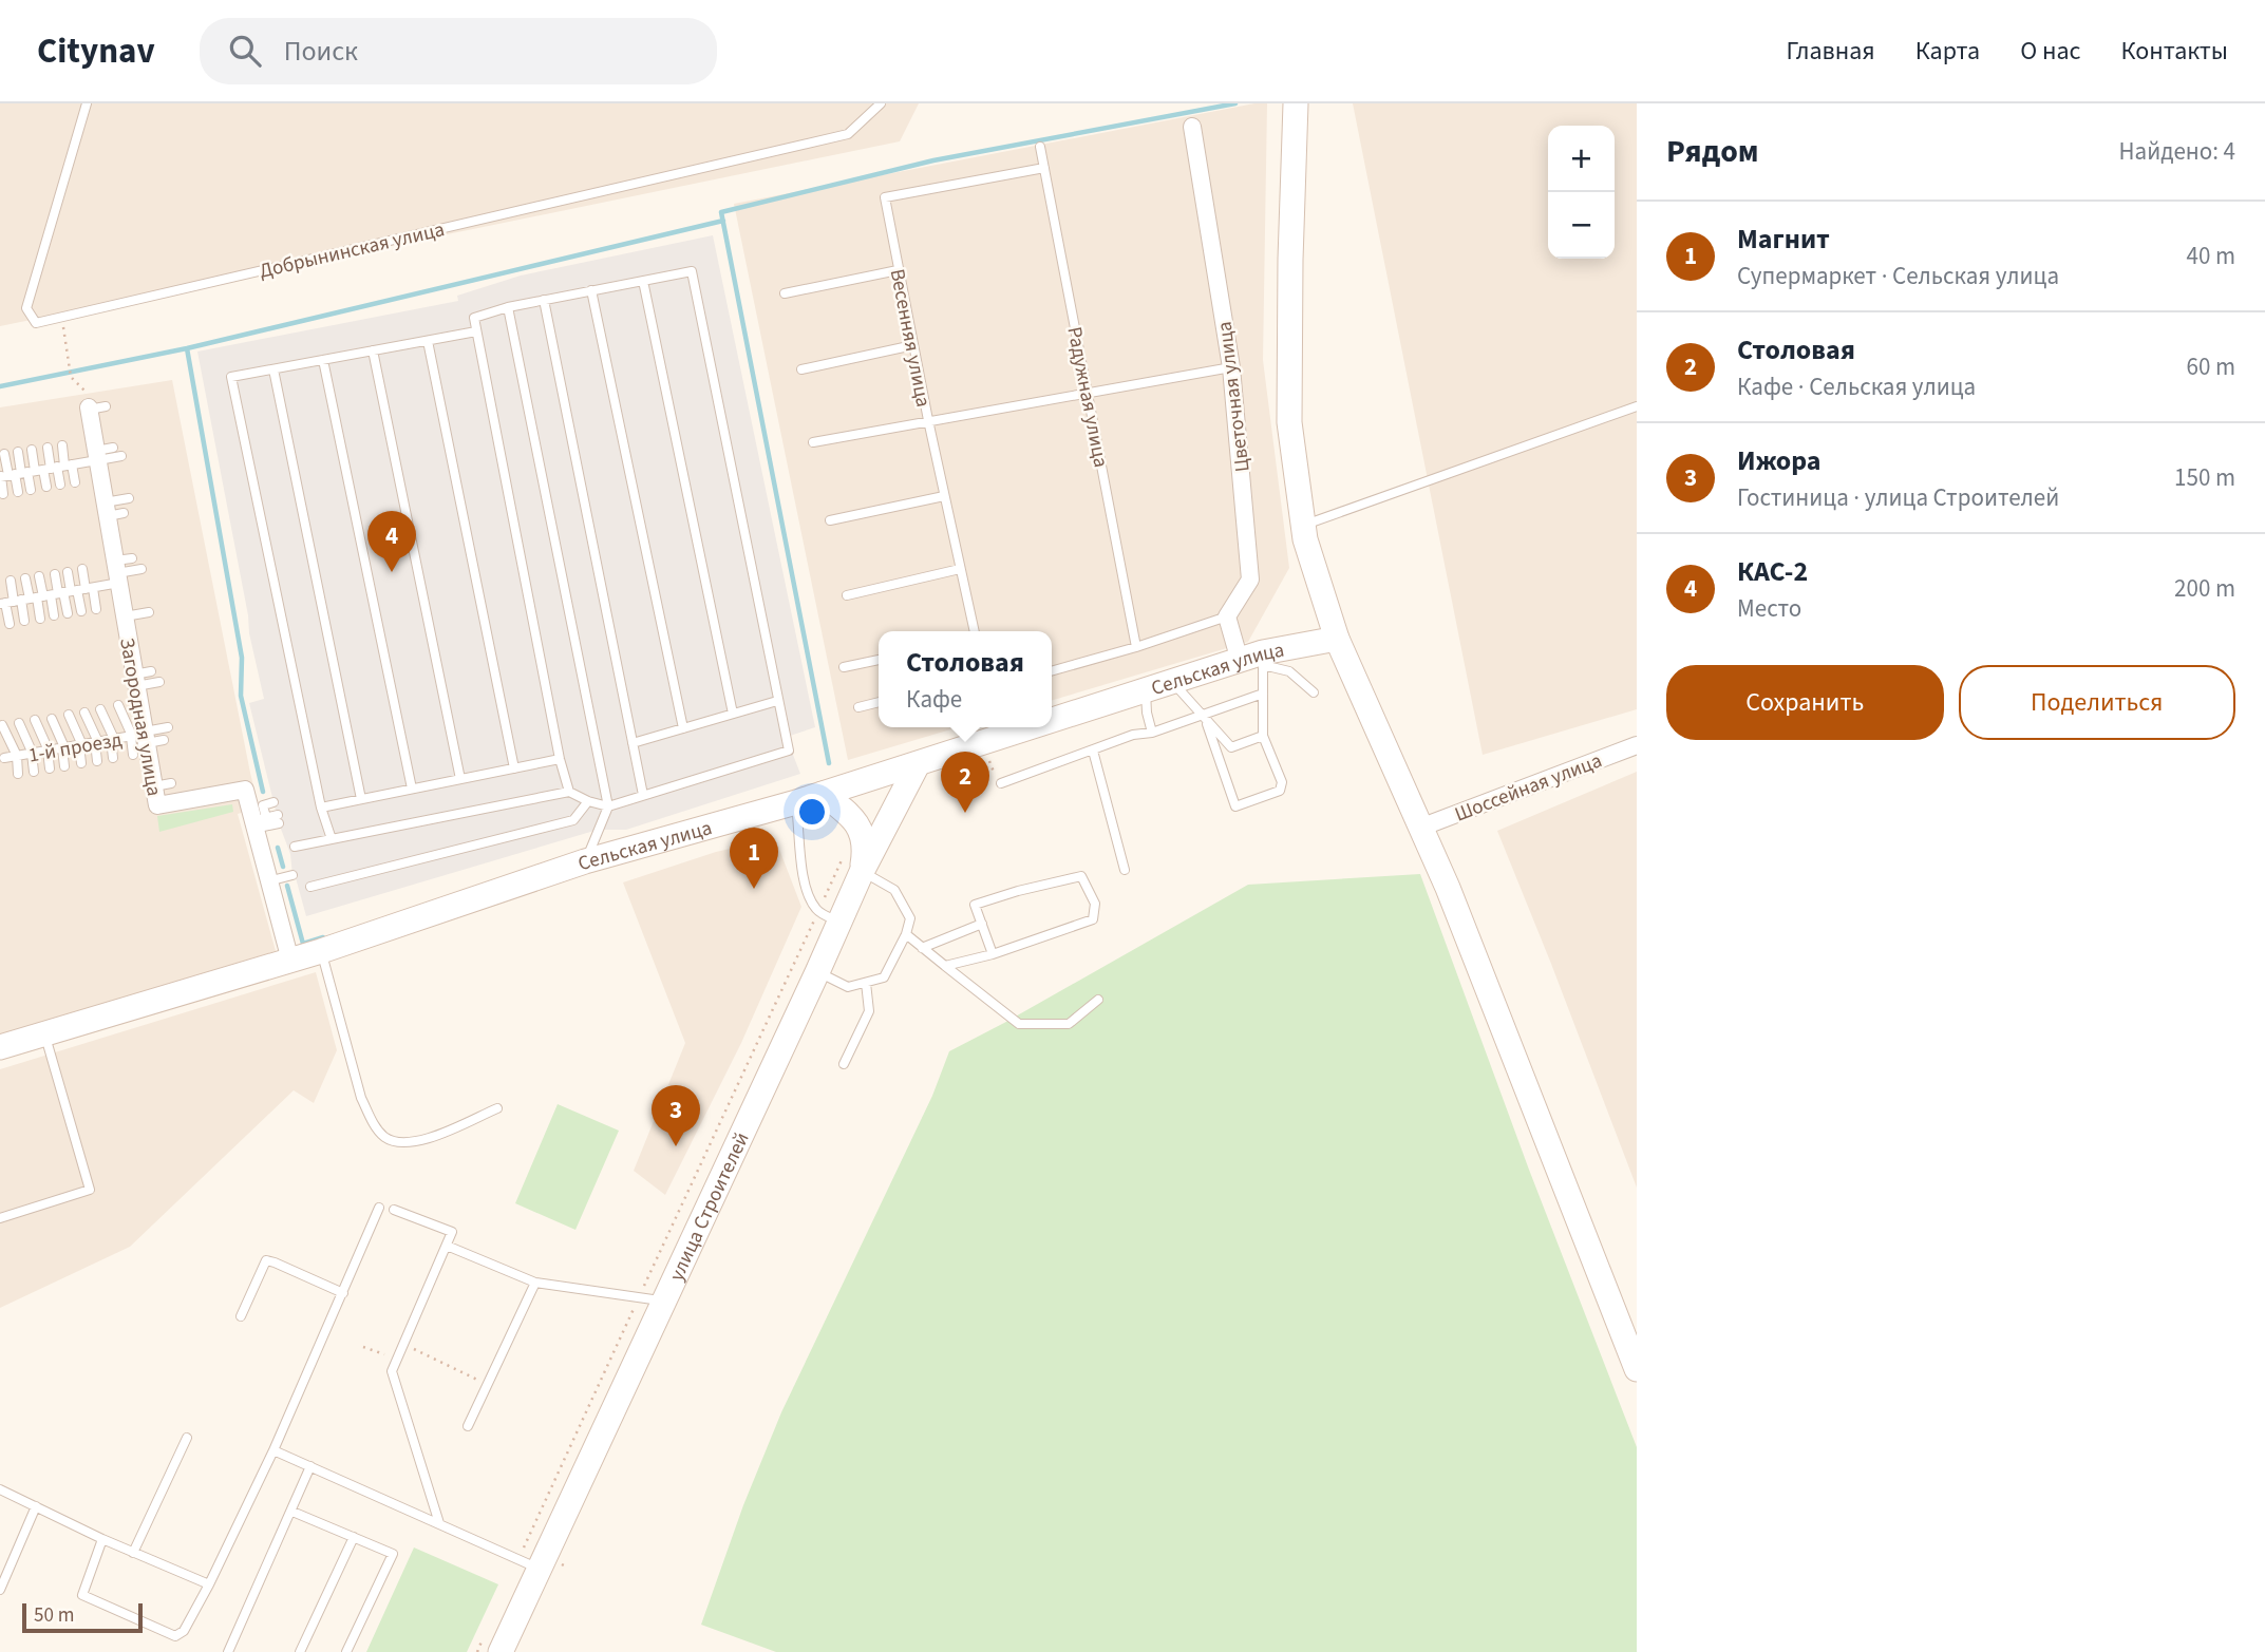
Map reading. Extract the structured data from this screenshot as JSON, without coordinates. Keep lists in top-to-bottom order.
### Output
{
  "streets": {
    "main road": ["Сельская улица", "улица Строителей"],
    "street": ["Цветочная улица", "Загородная улица", "Шоссейная улица"],
    "lane": [
      "Добрынинская улица",
      "Весенняя улица",
      "Радужная улица",
      "1-й проезд"
    ]
  },
  "crossings": [
    ["Весенняя улица", "Радужная улица"],
    ["Сельская улица", "Загородная улица"],
    ["Сельская улица", "улица Строителей"],
    ["Загородная улица", "1-й проезд"]
  ],
  "scale_bar": "50 m",
  "page": {
    "header": "Citynav",
    "search": "Поиск",
    "nav": [
      "Главная",
      "Карта",
      "О нас",
      "Контакты"
    ],
    "heading": ["Рядом", "Найдено: 4"],
    "map_buttons": ["+", "−"],
    "list": [
      {
        "mark": "1",
        "name": "Магнит",
        "note": "Супермаркет · Сельская улица",
        "value": "40 m"
      },
      {
        "mark": "2",
        "name": "Столовая",
        "note": "Кафе · Сельская улица",
        "value": "60 m"
      },
      {
        "mark": "3",
        "name": "Ижора",
        "note": "Гостиница · улица Строителей",
        "value": "150 m"
      },
      {
        "mark": "4",
        "name": "КАС-2",
        "note": "Место",
        "value": "200 m"
      }
    ],
    "pins": [
      "4",
      "2",
      "1",
      "3"
    ],
    "popup": ["Столовая", "Кафе"],
    "buttons": ["Сохранить", "Поделиться"],
    "scale": "50 m"
  }
}
